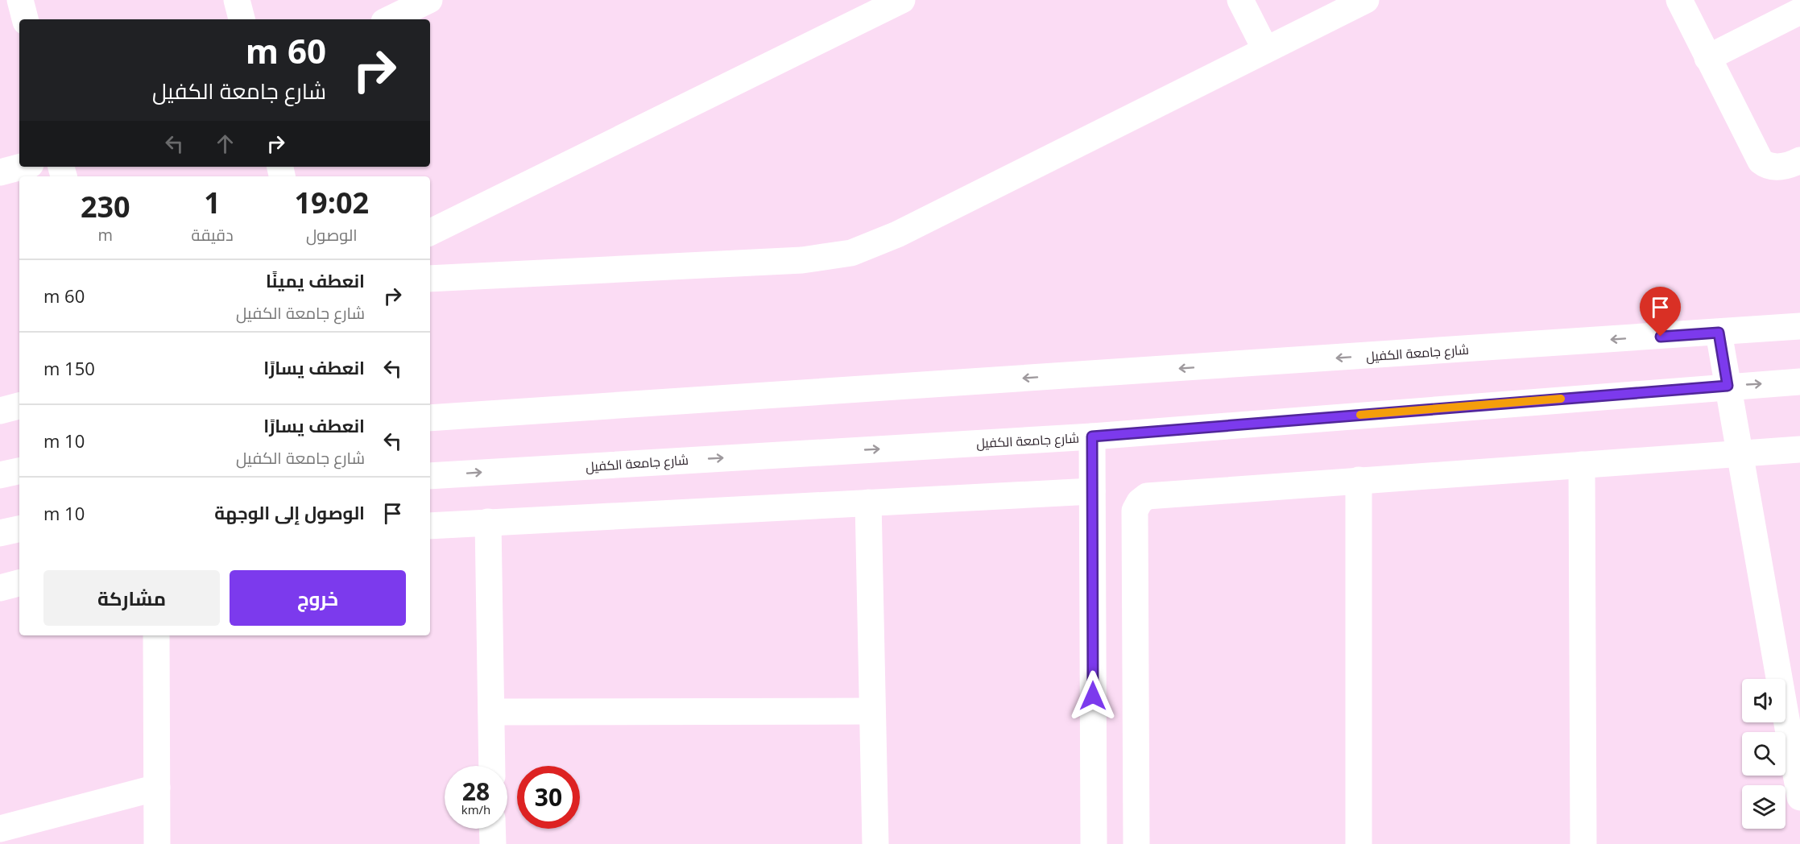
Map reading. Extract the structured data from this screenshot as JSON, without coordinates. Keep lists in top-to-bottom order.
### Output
{
  "streets": {
    "street": ["شارع جامعة الكفيل"]
  },
  "page": {
    "turn": ["60 m", "شارع جامعة الكفيل"],
    "eta": [
      "19:02",
      "الوصول",
      "1",
      "دقيقة",
      "230",
      "m"
    ],
    "list": [
      {
        "name": "انعطف يمينًا",
        "note": "شارع جامعة الكفيل",
        "value": "60 m"
      },
      {
        "name": "انعطف يسارًا",
        "value": "150 m"
      },
      {
        "name": "انعطف يسارًا",
        "note": "شارع جامعة الكفيل",
        "value": "10 m"
      },
      {
        "name": "الوصول إلى الوجهة",
        "value": "10 m"
      }
    ],
    "buttons": ["خروج", "مشاركة"],
    "speed": "28 km/h",
    "limit": "30"
  }
}
